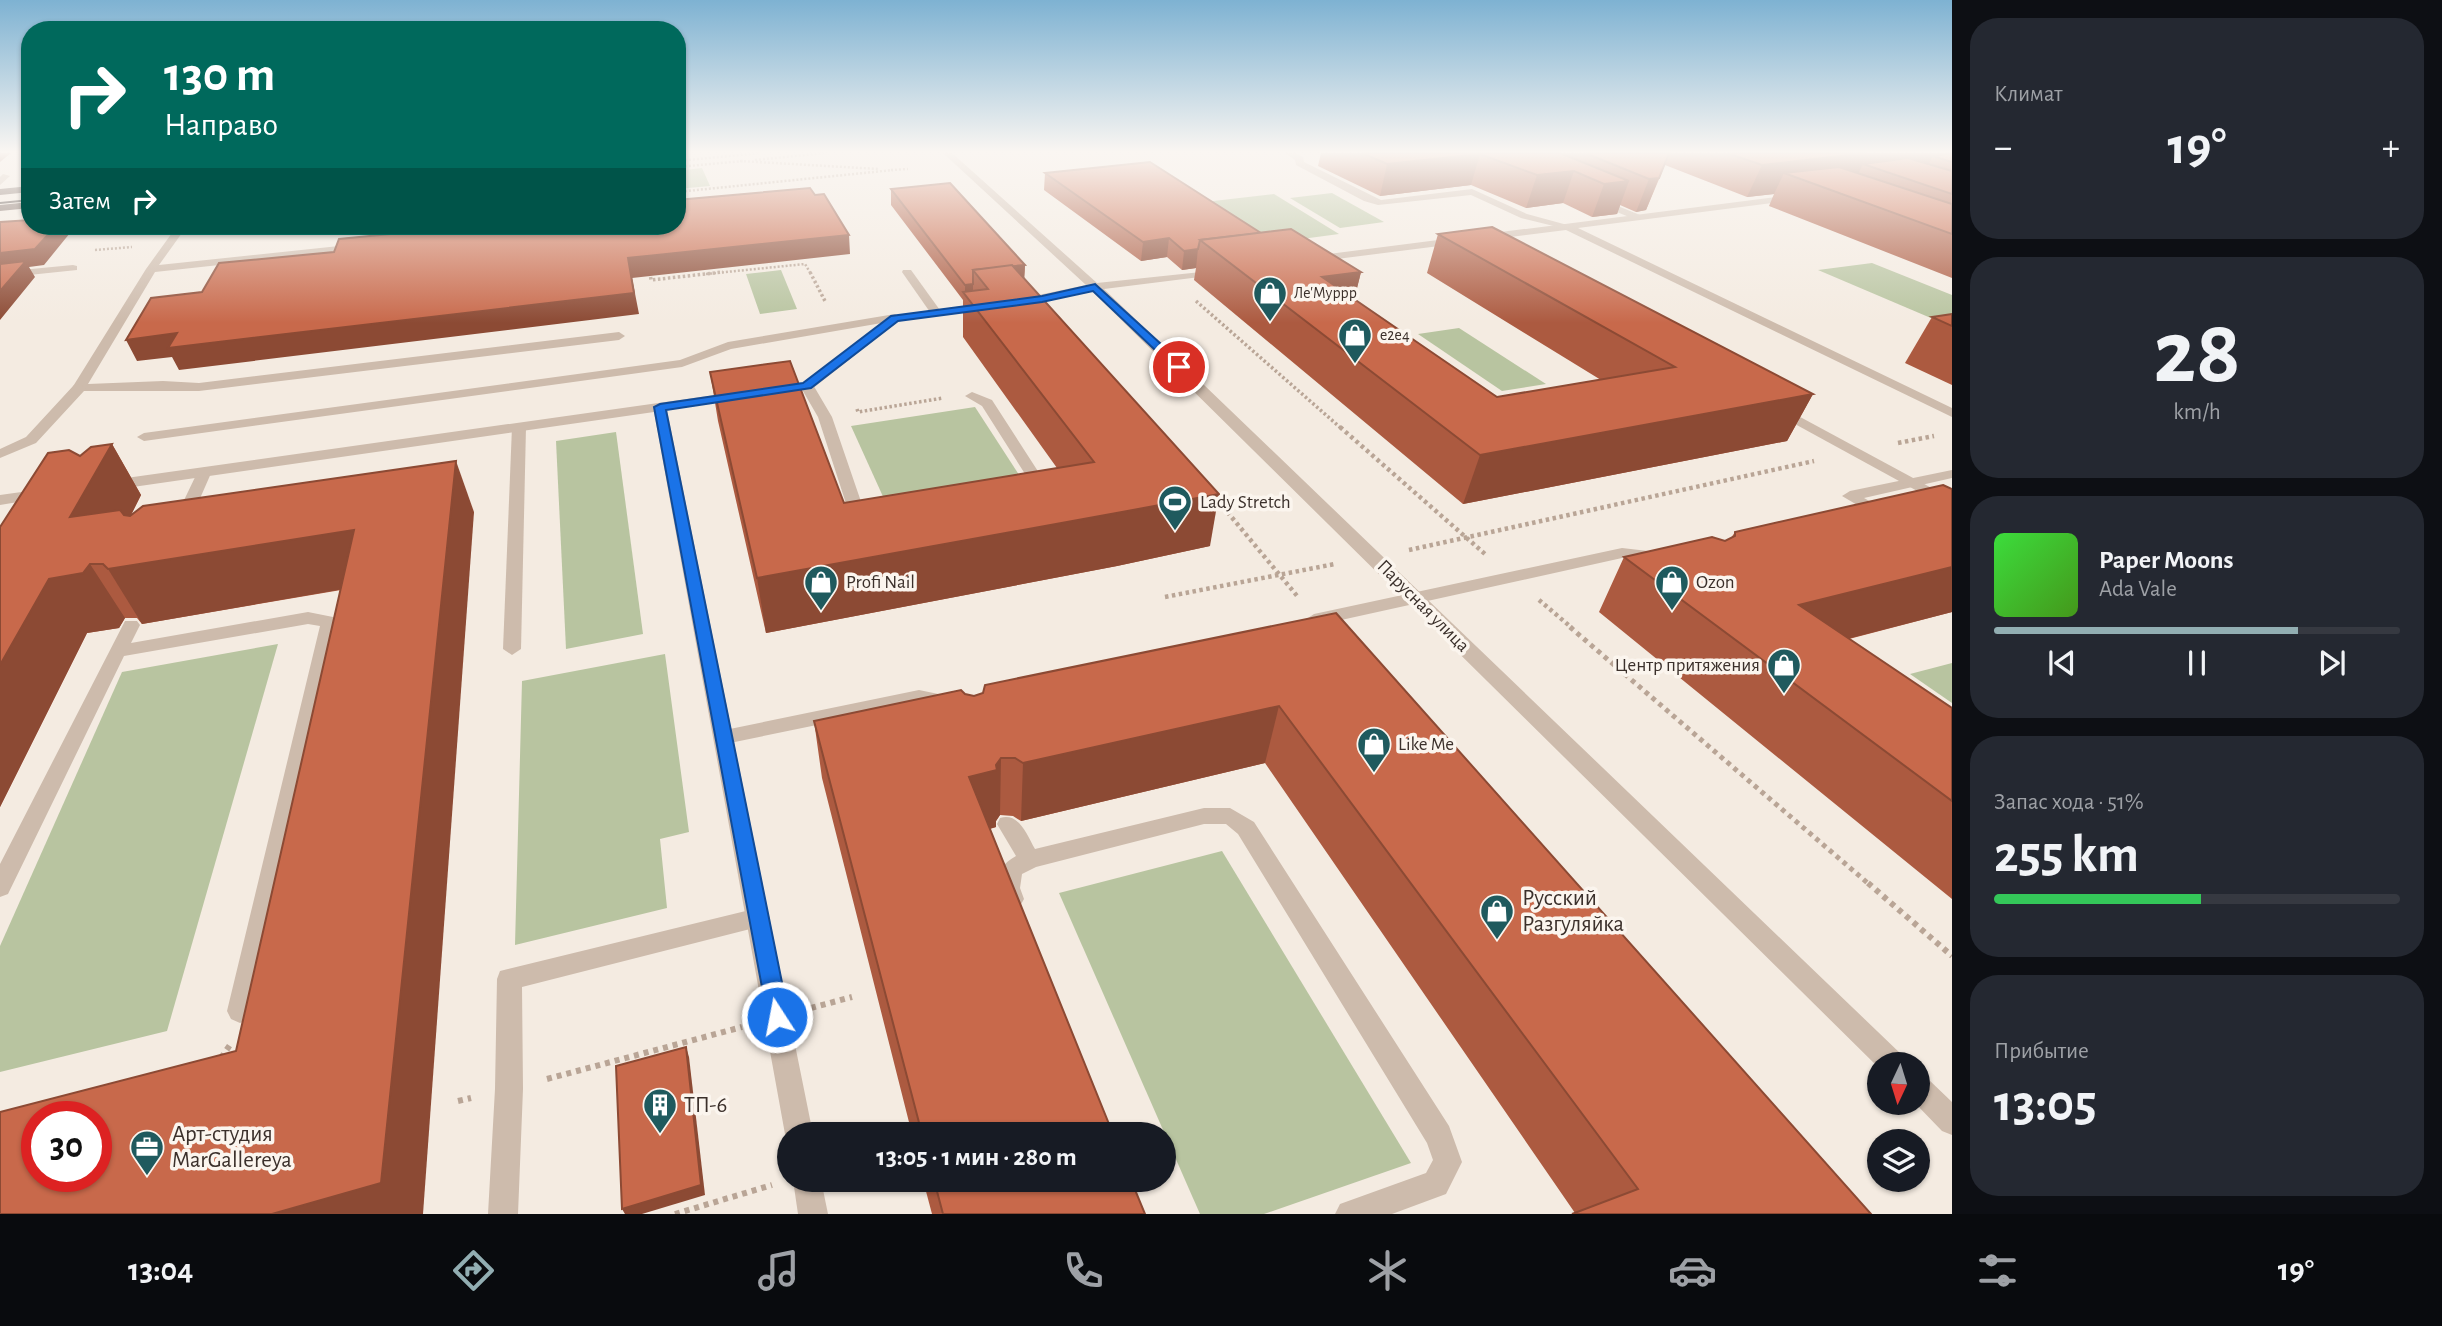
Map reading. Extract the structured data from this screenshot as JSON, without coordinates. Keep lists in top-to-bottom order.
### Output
{
  "streets": {
    "street": ["Парусная улица"]
  },
  "places": {
    "shop": [
      "Ле'Муррр",
      "е2е4",
      "Profi Nail",
      "Ozon",
      "Центр притяжения",
      "Like Me",
      "Русский Разгуляйка"
    ],
    "sports": ["Lady Stretch"],
    "building": ["ТП-6"],
    "office": ["Арт-студия MarGallereya"]
  },
  "north": "bottom",
  "page": {
    "tile": [
      "Климат",
      ["28", "km/h"],
      ["Запас хода · 51%", "255 km"],
      ["Прибытие", "13:05"]
    ],
    "turn": ["130 m", "Направо"],
    "heat": ["−", "19°", "+"],
    "then": "Затем",
    "song": ["Paper Moons", "Ada Vale"],
    "limit": "30",
    "trip": "13:05 · 1 мин · 280 m",
    "tabs": ["13:04", "19°"]
  }
}
